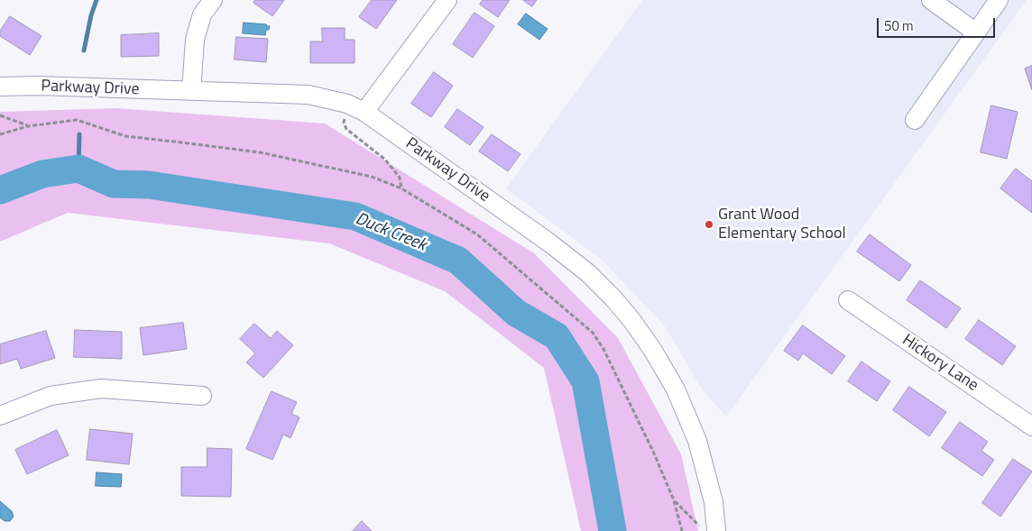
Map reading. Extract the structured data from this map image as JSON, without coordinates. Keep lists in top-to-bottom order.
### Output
{
  "streets": {
    "street": ["Parkway Drive", "Hickory Lane"]
  },
  "water": ["Duck Creek"],
  "places": ["Grant Wood Elementary School"],
  "scale_bar": "50 m"
}
